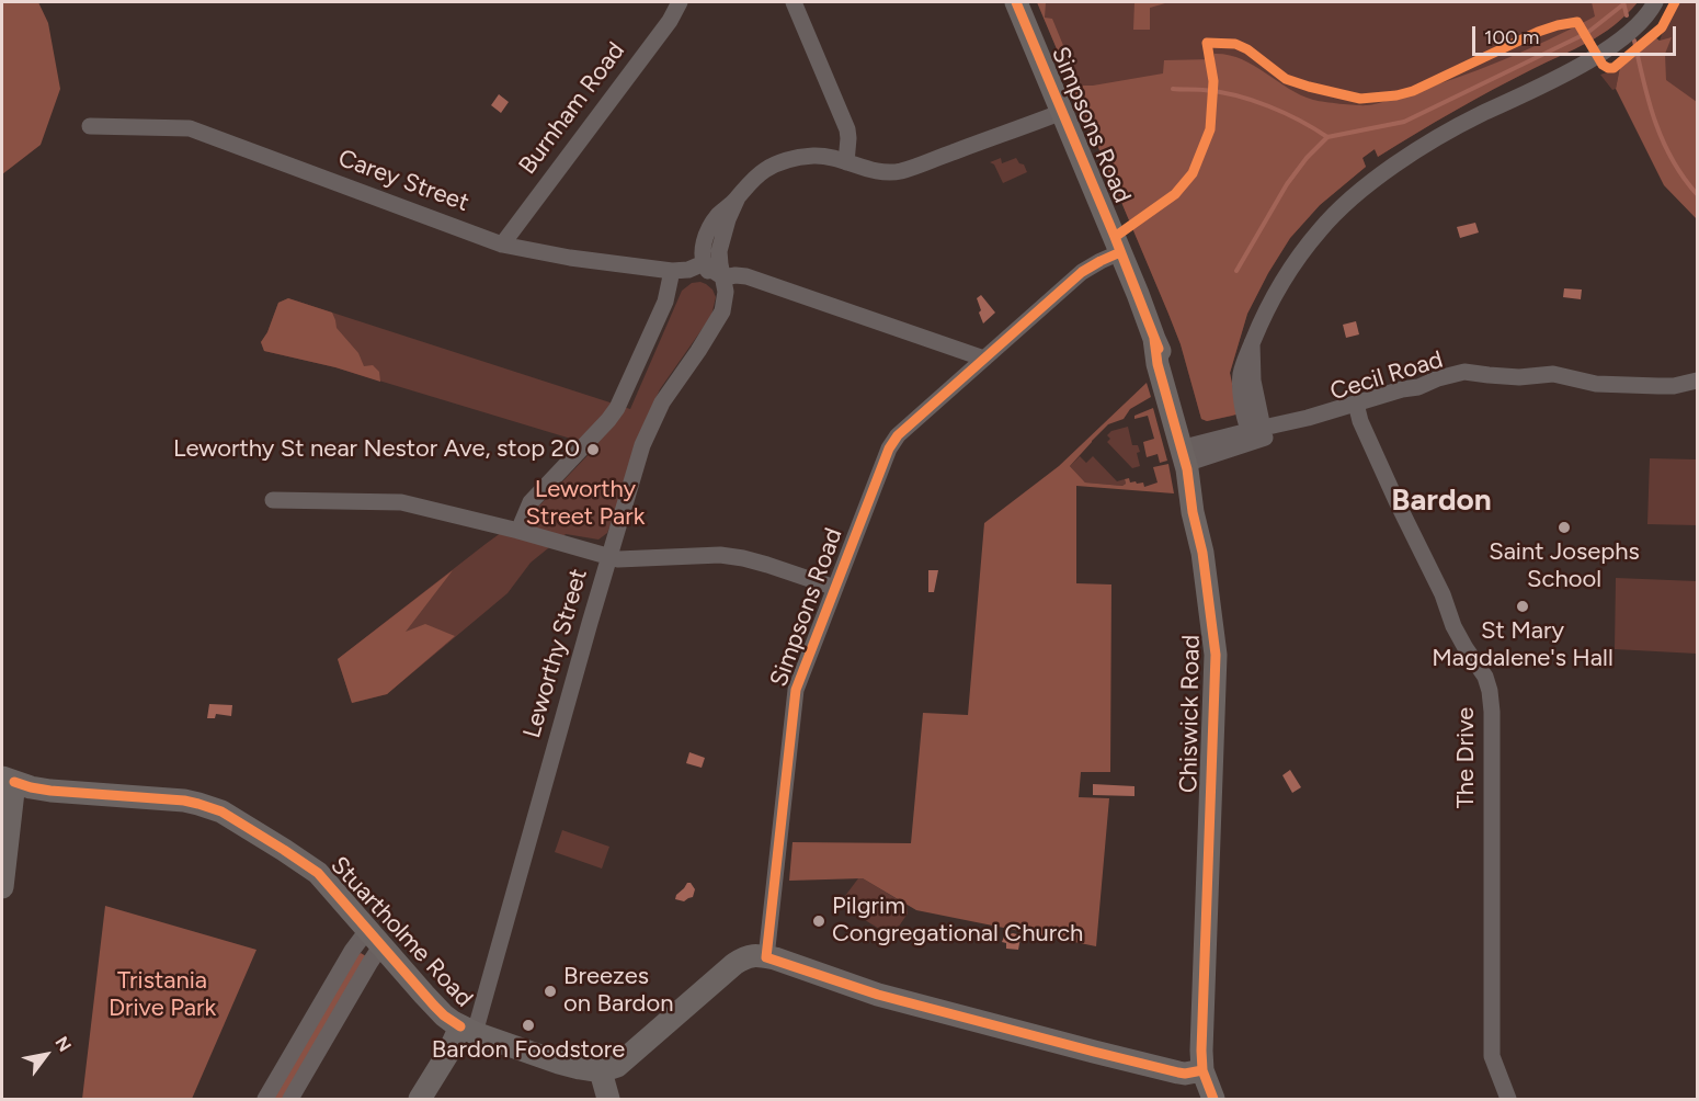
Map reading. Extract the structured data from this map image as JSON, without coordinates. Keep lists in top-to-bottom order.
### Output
{
  "streets": {
    "main road": ["Simpsons Road", "Chiswick Road", "Stuartholme Road"],
    "street": [
      "Burnham Road",
      "Carey Street",
      "Cecil Road",
      "Leworthy Street",
      "The Drive"
    ]
  },
  "crossings": [
    ["Burnham Road", "Carey Street"],
    ["Simpsons Road", "Leworthy Street"],
    ["Simpsons Road", "Chiswick Road"],
    ["Carey Street", "Leworthy Street"],
    ["Cecil Road", "Chiswick Road"],
    ["Cecil Road", "The Drive"],
    ["Leworthy Street", "Stuartholme Road"]
  ],
  "districts": ["Bardon"],
  "parks": ["Leworthy Street Park", "Tristania Drive Park"],
  "places": [
    "Leworthy St near Nestor Ave, stop 20",
    "Saint Josephs School",
    "St Mary Magdalene's Hall",
    "Pilgrim Congregational Church",
    "Breezes on Bardon",
    "Bardon Foodstore"
  ],
  "scale_bar": "100 m",
  "north": "top right"
}
